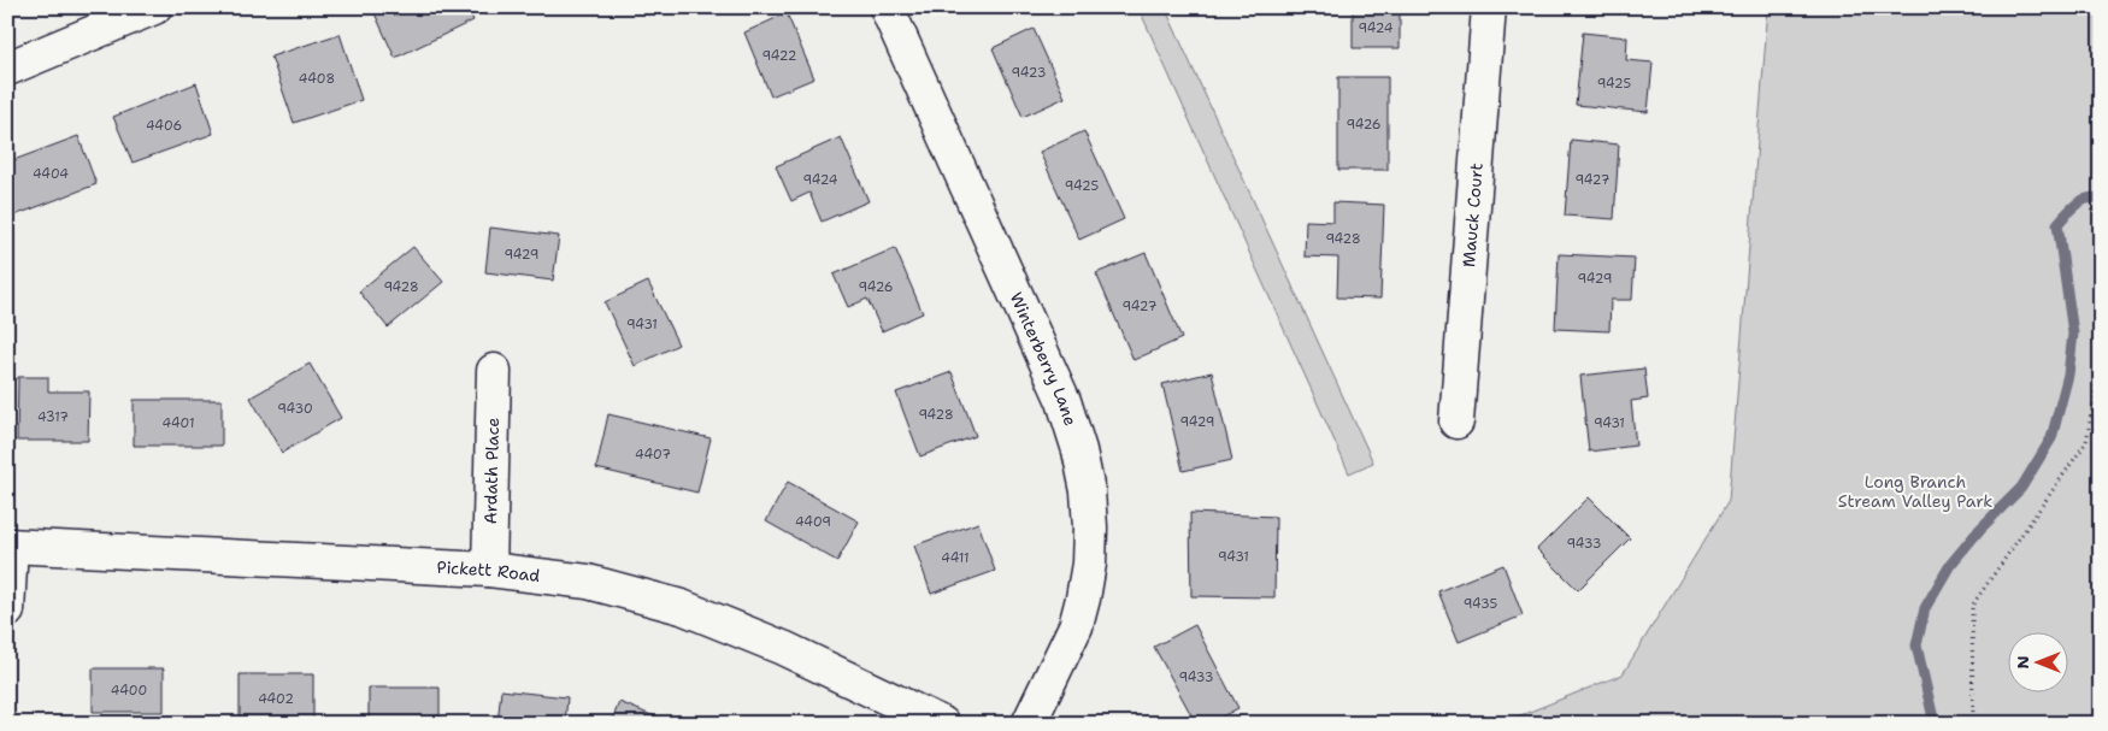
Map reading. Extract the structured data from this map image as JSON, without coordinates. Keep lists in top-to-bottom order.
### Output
{
  "streets": {
    "street": [
      "Mauck Court",
      "Winterberry Lane",
      "Ardath Place",
      "Pickett Road"
    ]
  },
  "crossings": [
    ["Ardath Place", "Pickett Road"]
  ],
  "parks": ["Long Branch Stream Valley Park"],
  "house_numbers": [
    "9424",
    "9422",
    "9423",
    "4408",
    "9425",
    "9426",
    "4406",
    "4404",
    "9424",
    "9427",
    "9425",
    "9428",
    "9429",
    "9429",
    "9428",
    "9426",
    "9427",
    "9431",
    "9430",
    "9428",
    "4317",
    "9429",
    "4401",
    "9431",
    "4407",
    "4409",
    "9433",
    "9431",
    "4411",
    "9435",
    "9433",
    "4400",
    "4402"
  ],
  "north": "left"
}
